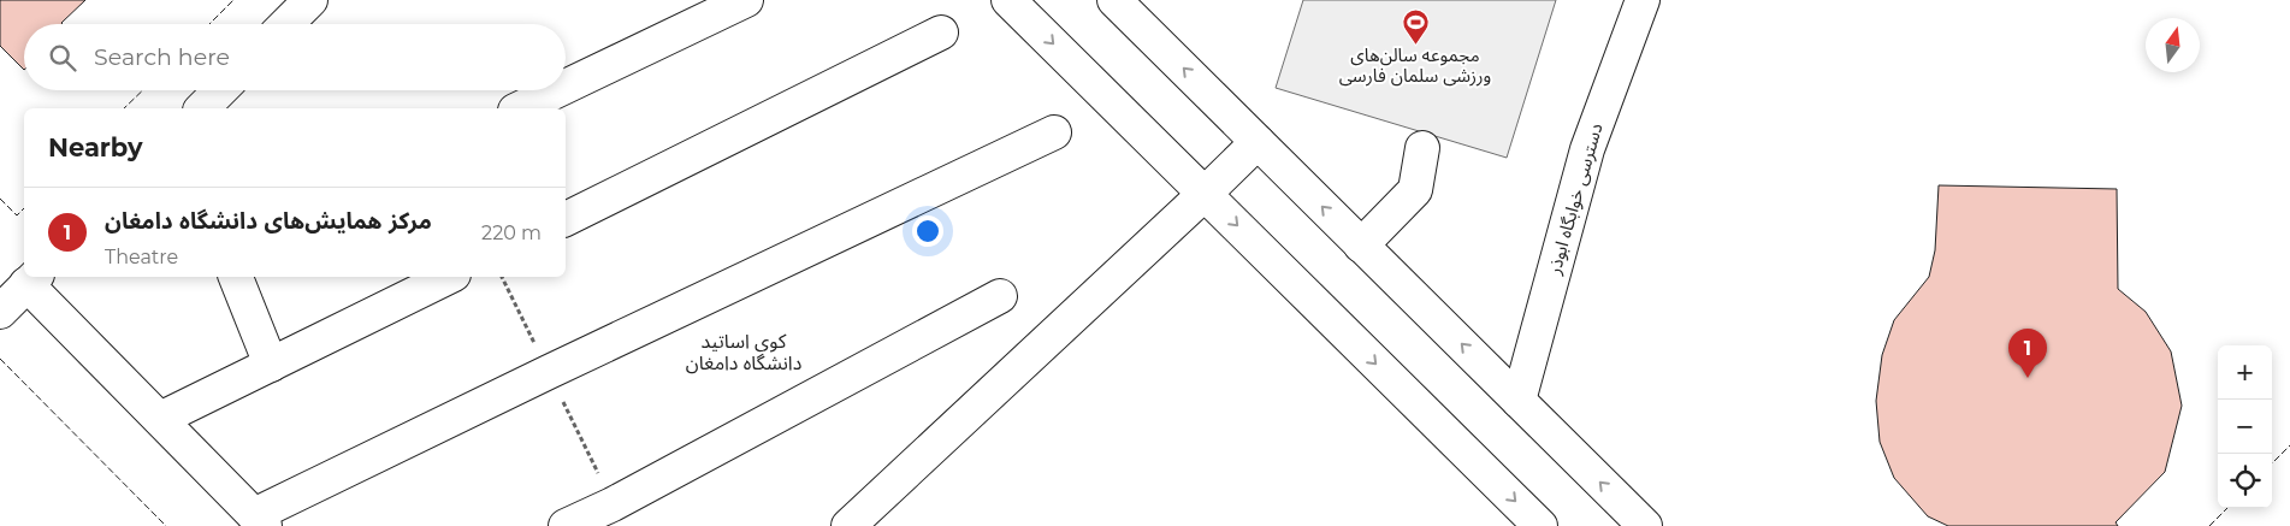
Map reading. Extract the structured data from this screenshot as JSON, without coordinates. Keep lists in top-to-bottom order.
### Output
{
  "streets": {
    "street": ["دسترسی خوابگاه ابوذر"]
  },
  "districts": ["کوی اساتید دانشگاه دامغان"],
  "places": {
    "sports": ["مجموعه سالن‌های ورزشی سلمان فارسی"]
  },
  "north": "top",
  "page": {
    "search": "Search here",
    "heading": "Nearby",
    "list": [
      {
        "mark": "1",
        "name": "مرکز همایش‌های دانشگاه دامغان",
        "note": "Theatre",
        "value": "220 m"
      }
    ],
    "pins": "1",
    "map_buttons": ["+", "−"]
  }
}
